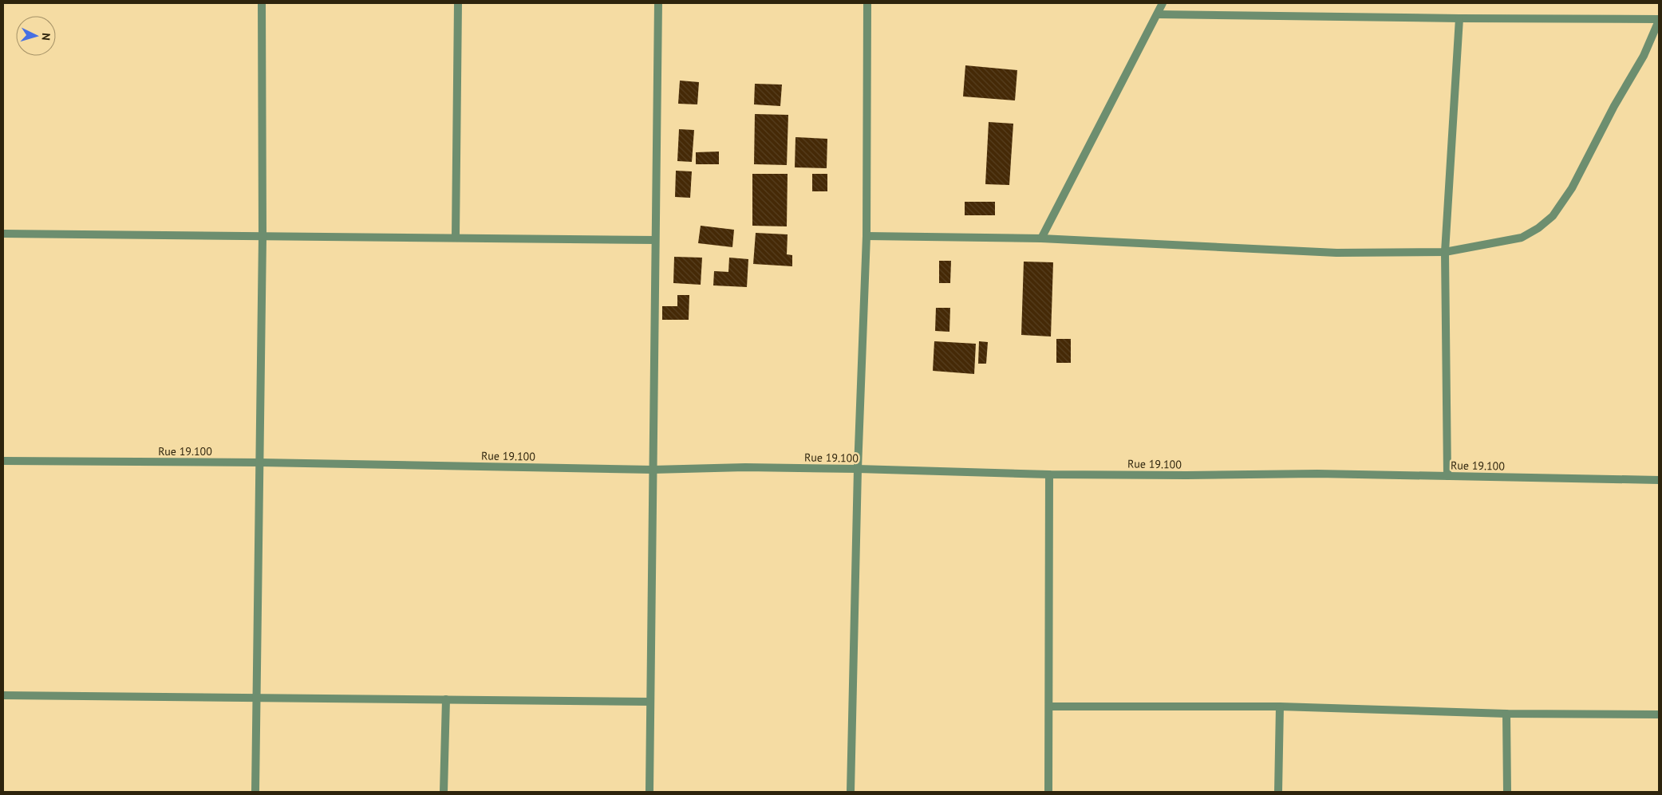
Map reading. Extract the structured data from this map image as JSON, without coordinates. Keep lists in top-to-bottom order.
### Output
{
  "streets": {
    "street": ["Rue 19.100"]
  },
  "north": "right"
}
